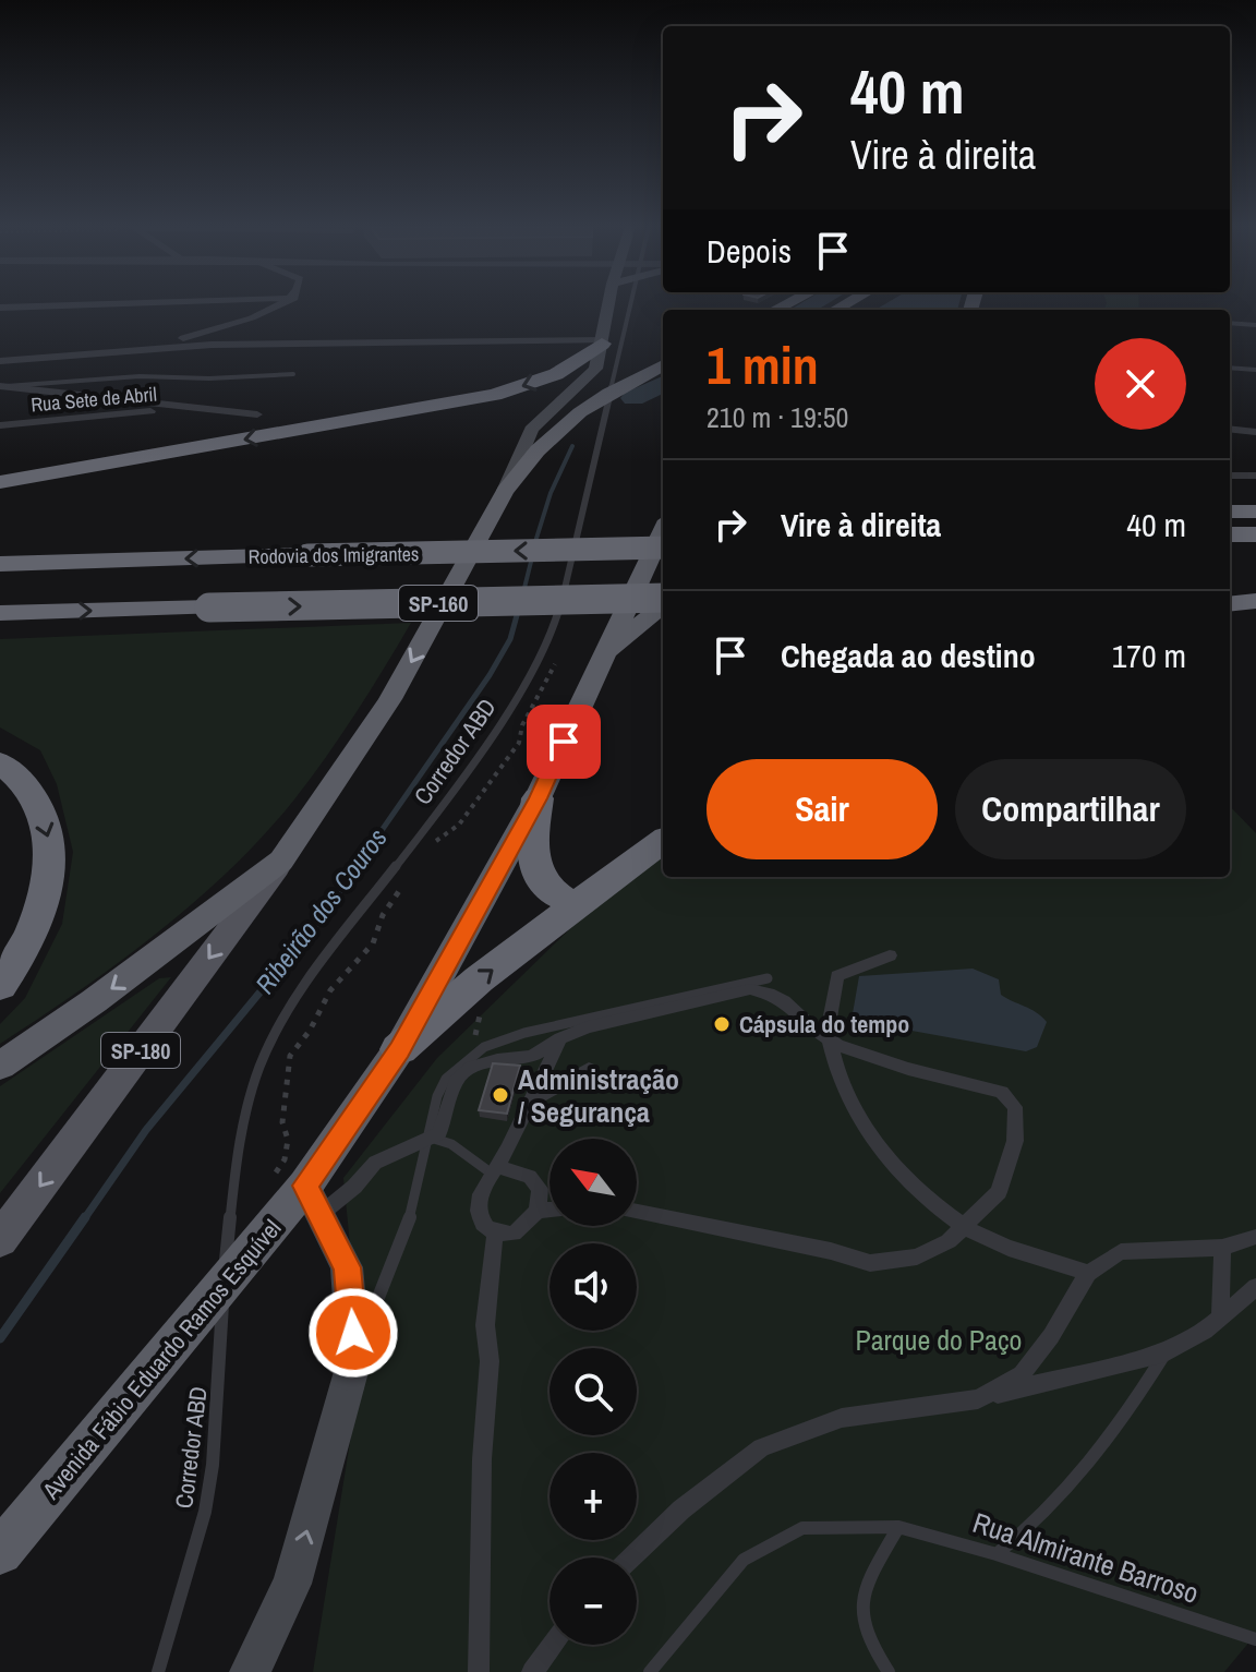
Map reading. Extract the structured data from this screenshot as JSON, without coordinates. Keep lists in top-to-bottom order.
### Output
{
  "streets": {
    "highway": [
      "Rodovia dos Imigrantes",
      "SP-160",
      "SP-180",
      "Avenida Fábio Eduardo Ramos Esquível"
    ],
    "street": ["Rua Sete de Abril"],
    "lane": ["Corredor ABD", "Rua Almirante Barroso"]
  },
  "crossings": [
    ["Corredor ABD", "Avenida Fábio Eduardo Ramos Esquível"]
  ],
  "water": ["Ribeirão dos Couros"],
  "parks": ["Parque do Paço"],
  "places": ["Cápsula do tempo", "Administração / Segurança"],
  "north": "top left",
  "page": {
    "turn": ["40 m", "Vire à direita"],
    "then": "Depois",
    "heading": ["1 min", "210 m · 19:50"],
    "list": [
      {
        "name": "Vire à direita",
        "value": "40 m"
      },
      {
        "name": "Chegada ao destino",
        "value": "170 m"
      }
    ],
    "buttons": ["Sair", "Compartilhar"],
    "map_buttons": ["+", "−"]
  }
}
